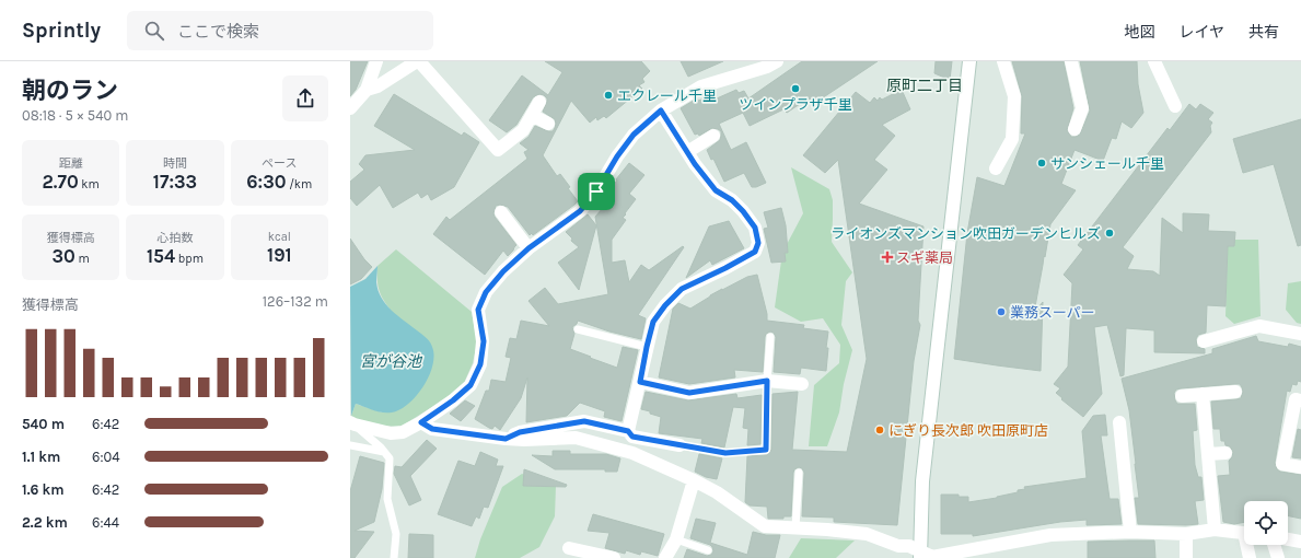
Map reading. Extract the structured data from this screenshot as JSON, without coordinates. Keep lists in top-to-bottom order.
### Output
{
  "districts": ["原町二丁目"],
  "water": ["宮が谷池"],
  "places": {
    "other": [
      "ツインプラザ千里",
      "エクレール千里",
      "サンシェール千里",
      "ライオンズマンション吹田ガーデンヒルズ",
      "業務スーパー",
      "にぎり長次郎 吹田原町店"
    ],
    "health": ["スギ薬局"]
  },
  "page": {
    "header": "Sprintly",
    "search": "ここで検索",
    "nav": ["地図", "レイヤ", "共有"],
    "heading": ["朝のラン", "08:18 · 5 × 540 m"],
    "stats": [
      ["距離", "2.70 km"],
      ["時間", "17:33"],
      ["ペース", "6:30 /km"],
      ["獲得標高", "30 m"],
      ["心拍数", "154 bpm"],
      ["kcal", "191"]
    ],
    "chart": ["獲得標高", "126–132 m"],
    "list": [
      {
        "name": "540 m",
        "note": "6:42"
      },
      {
        "name": "1.1 km",
        "note": "6:04"
      },
      {
        "name": "1.6 km",
        "note": "6:42"
      },
      {
        "name": "2.2 km",
        "note": "6:44"
      }
    ]
  }
}
